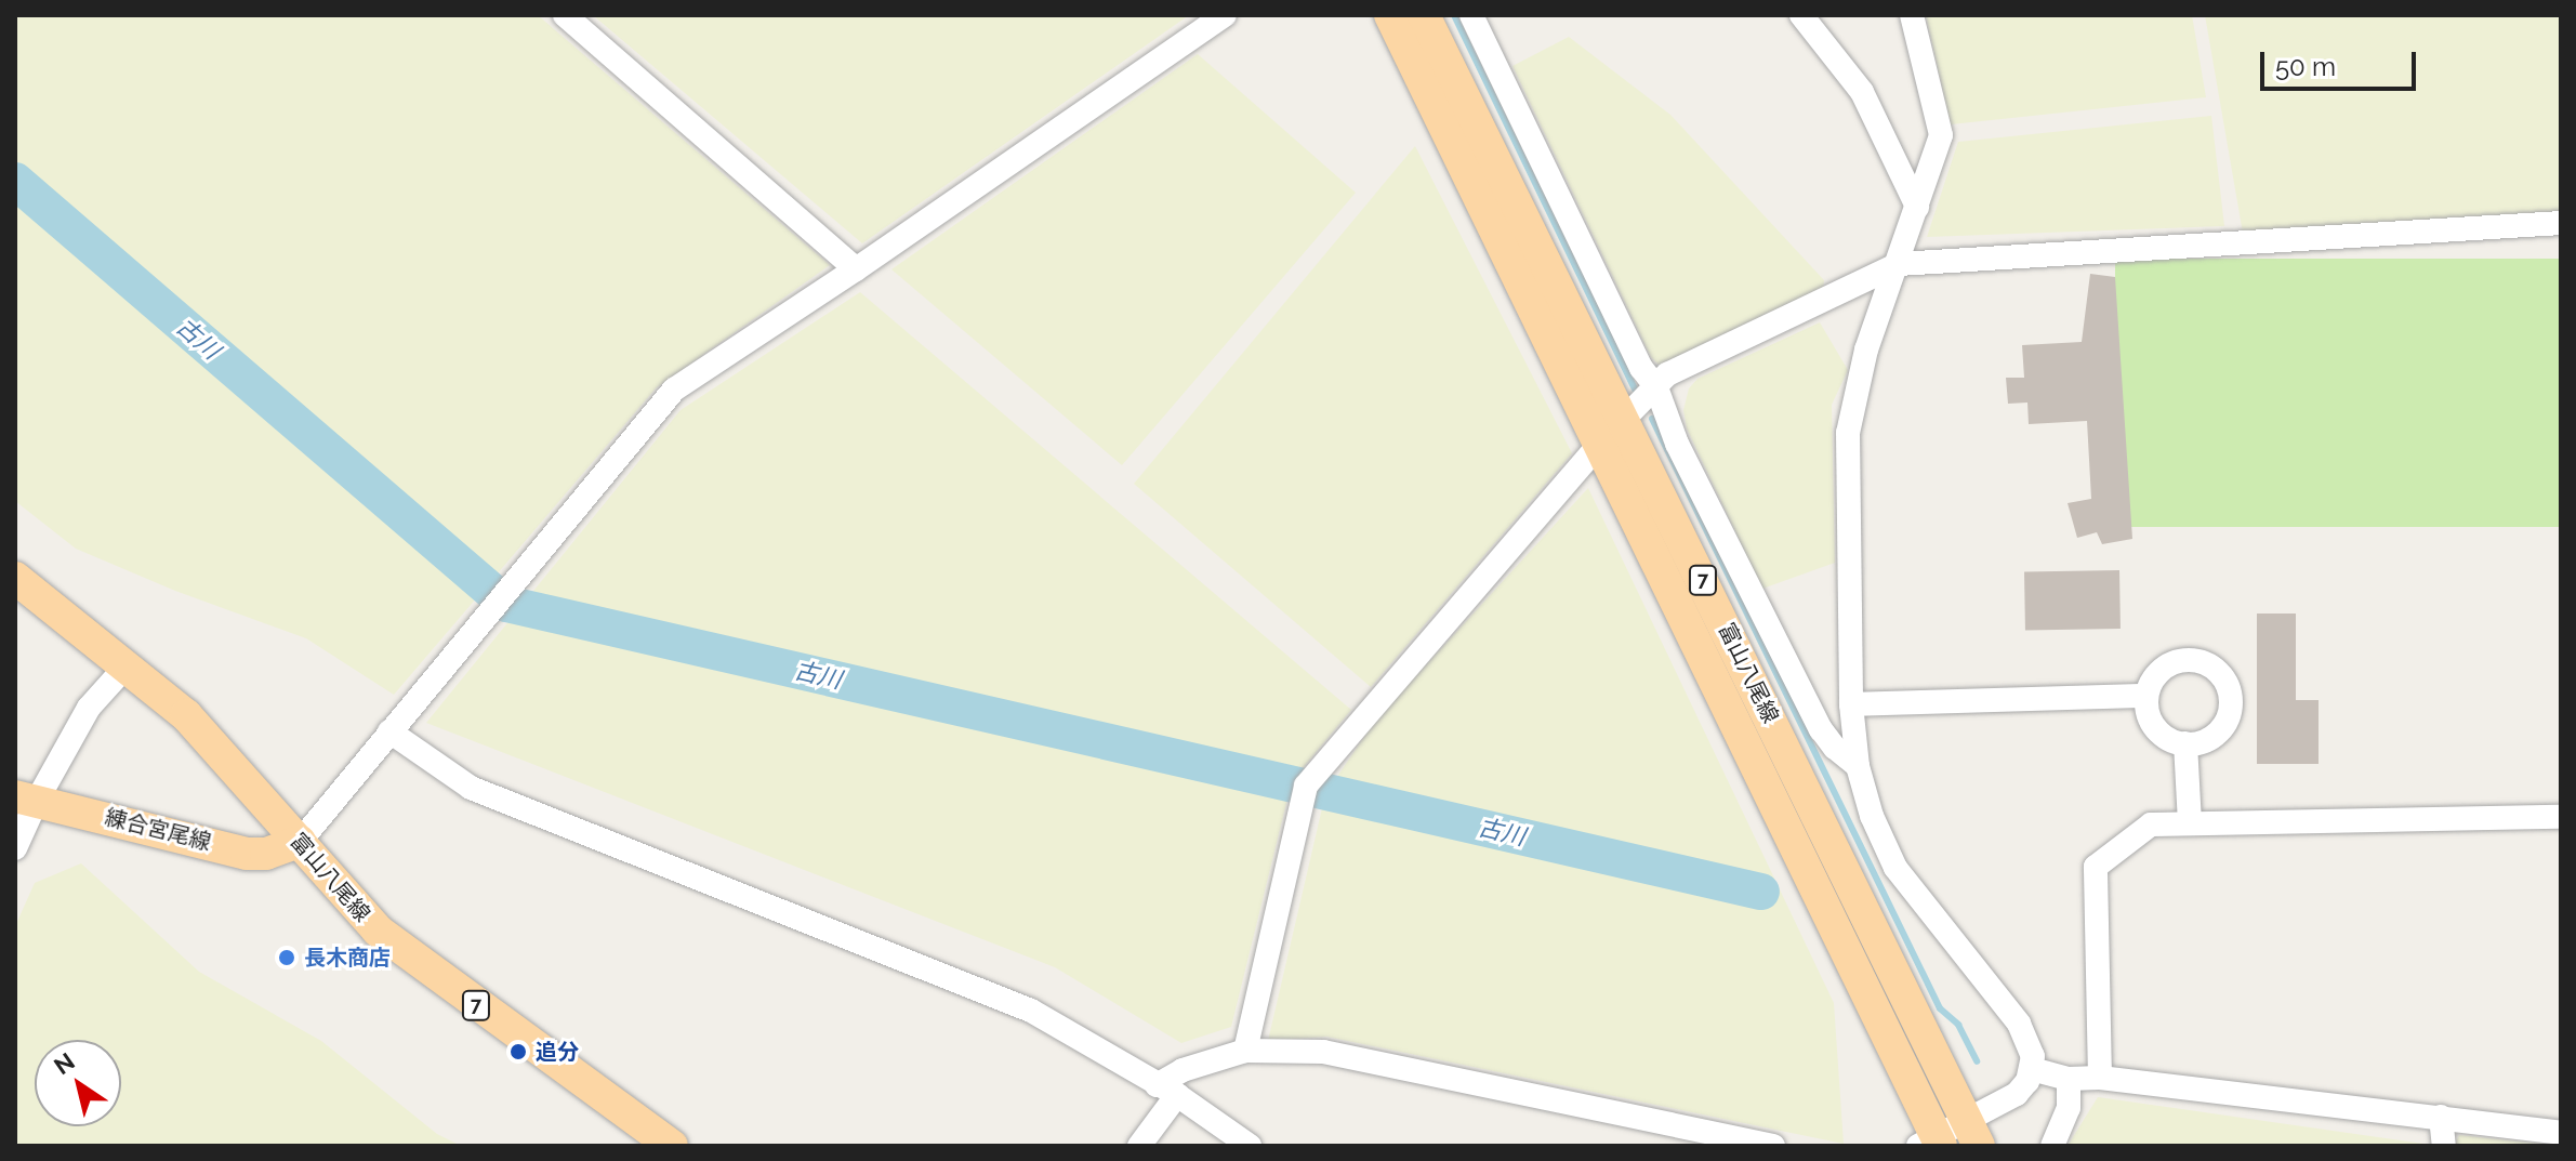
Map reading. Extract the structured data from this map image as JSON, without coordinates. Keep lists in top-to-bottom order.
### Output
{
  "streets": {
    "main road": ["7", "富山八尾線", "練合宮尾線"]
  },
  "crossings": [
    ["富山八尾線", "練合宮尾線"]
  ],
  "water": ["古川"],
  "places": ["長木商店", "追分"],
  "scale_bar": "50 m",
  "north": "top left"
}
